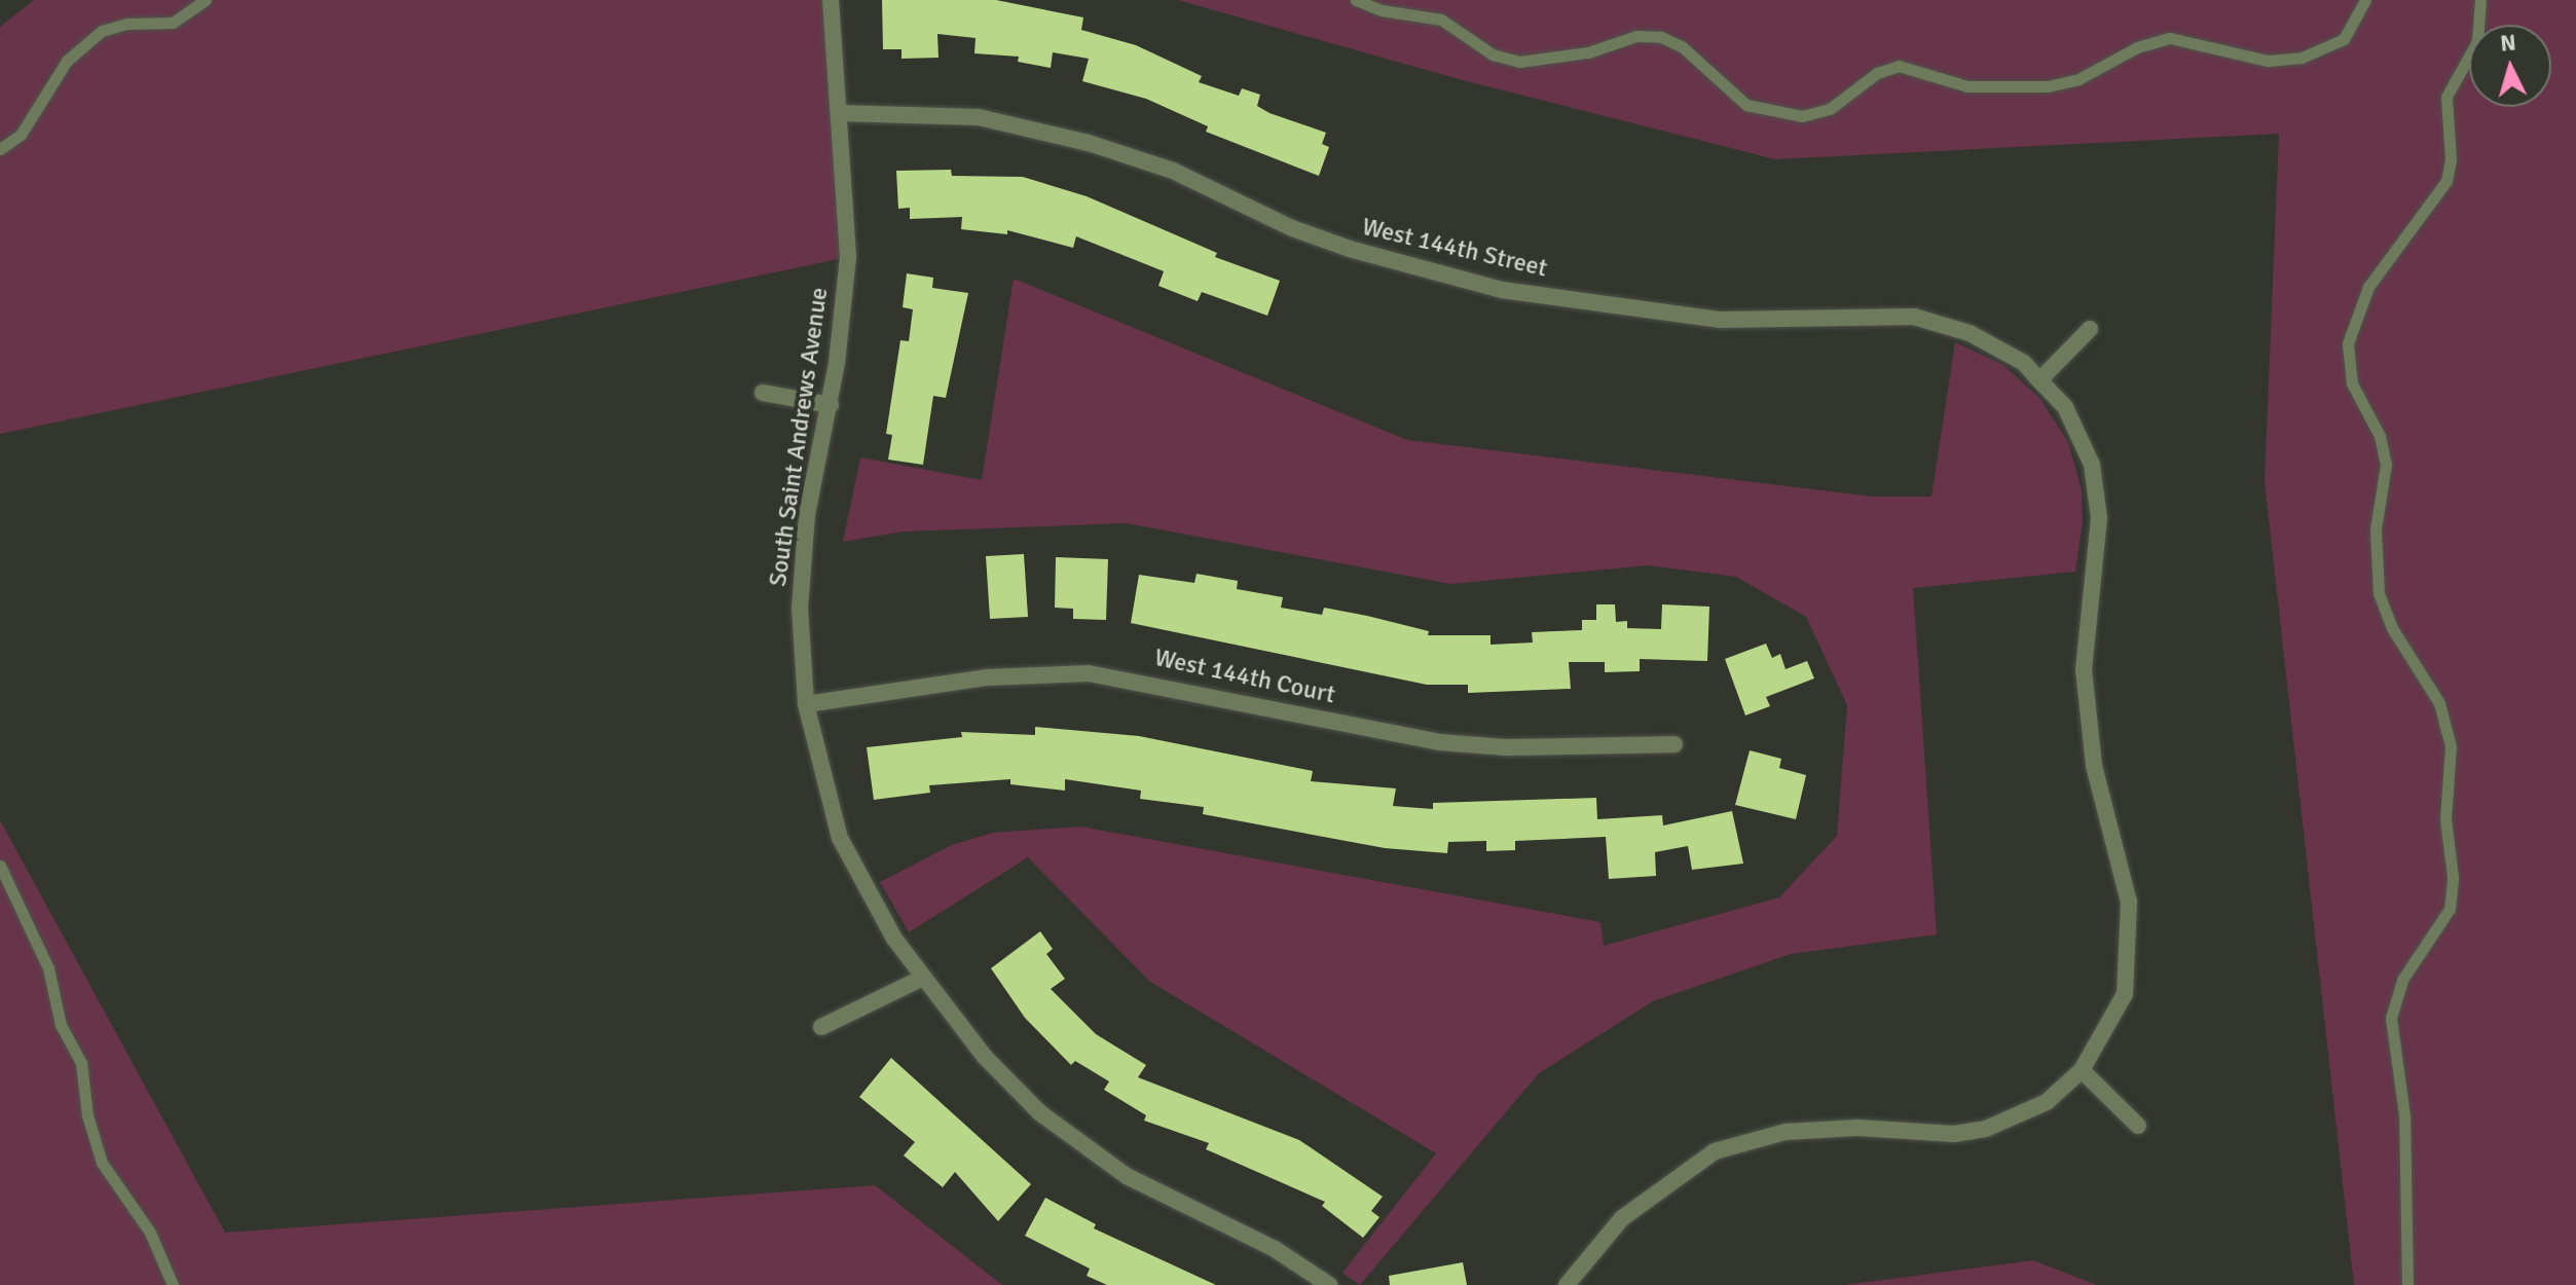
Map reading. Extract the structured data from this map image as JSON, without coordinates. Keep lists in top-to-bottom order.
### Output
{
  "streets": {
    "street": ["West 144th Street", "South Saint Andrews Avenue", "West 144th Court"]
  },
  "crossings": [
    ["West 144th Street", "South Saint Andrews Avenue"],
    ["South Saint Andrews Avenue", "West 144th Court"]
  ],
  "north": "top"
}
